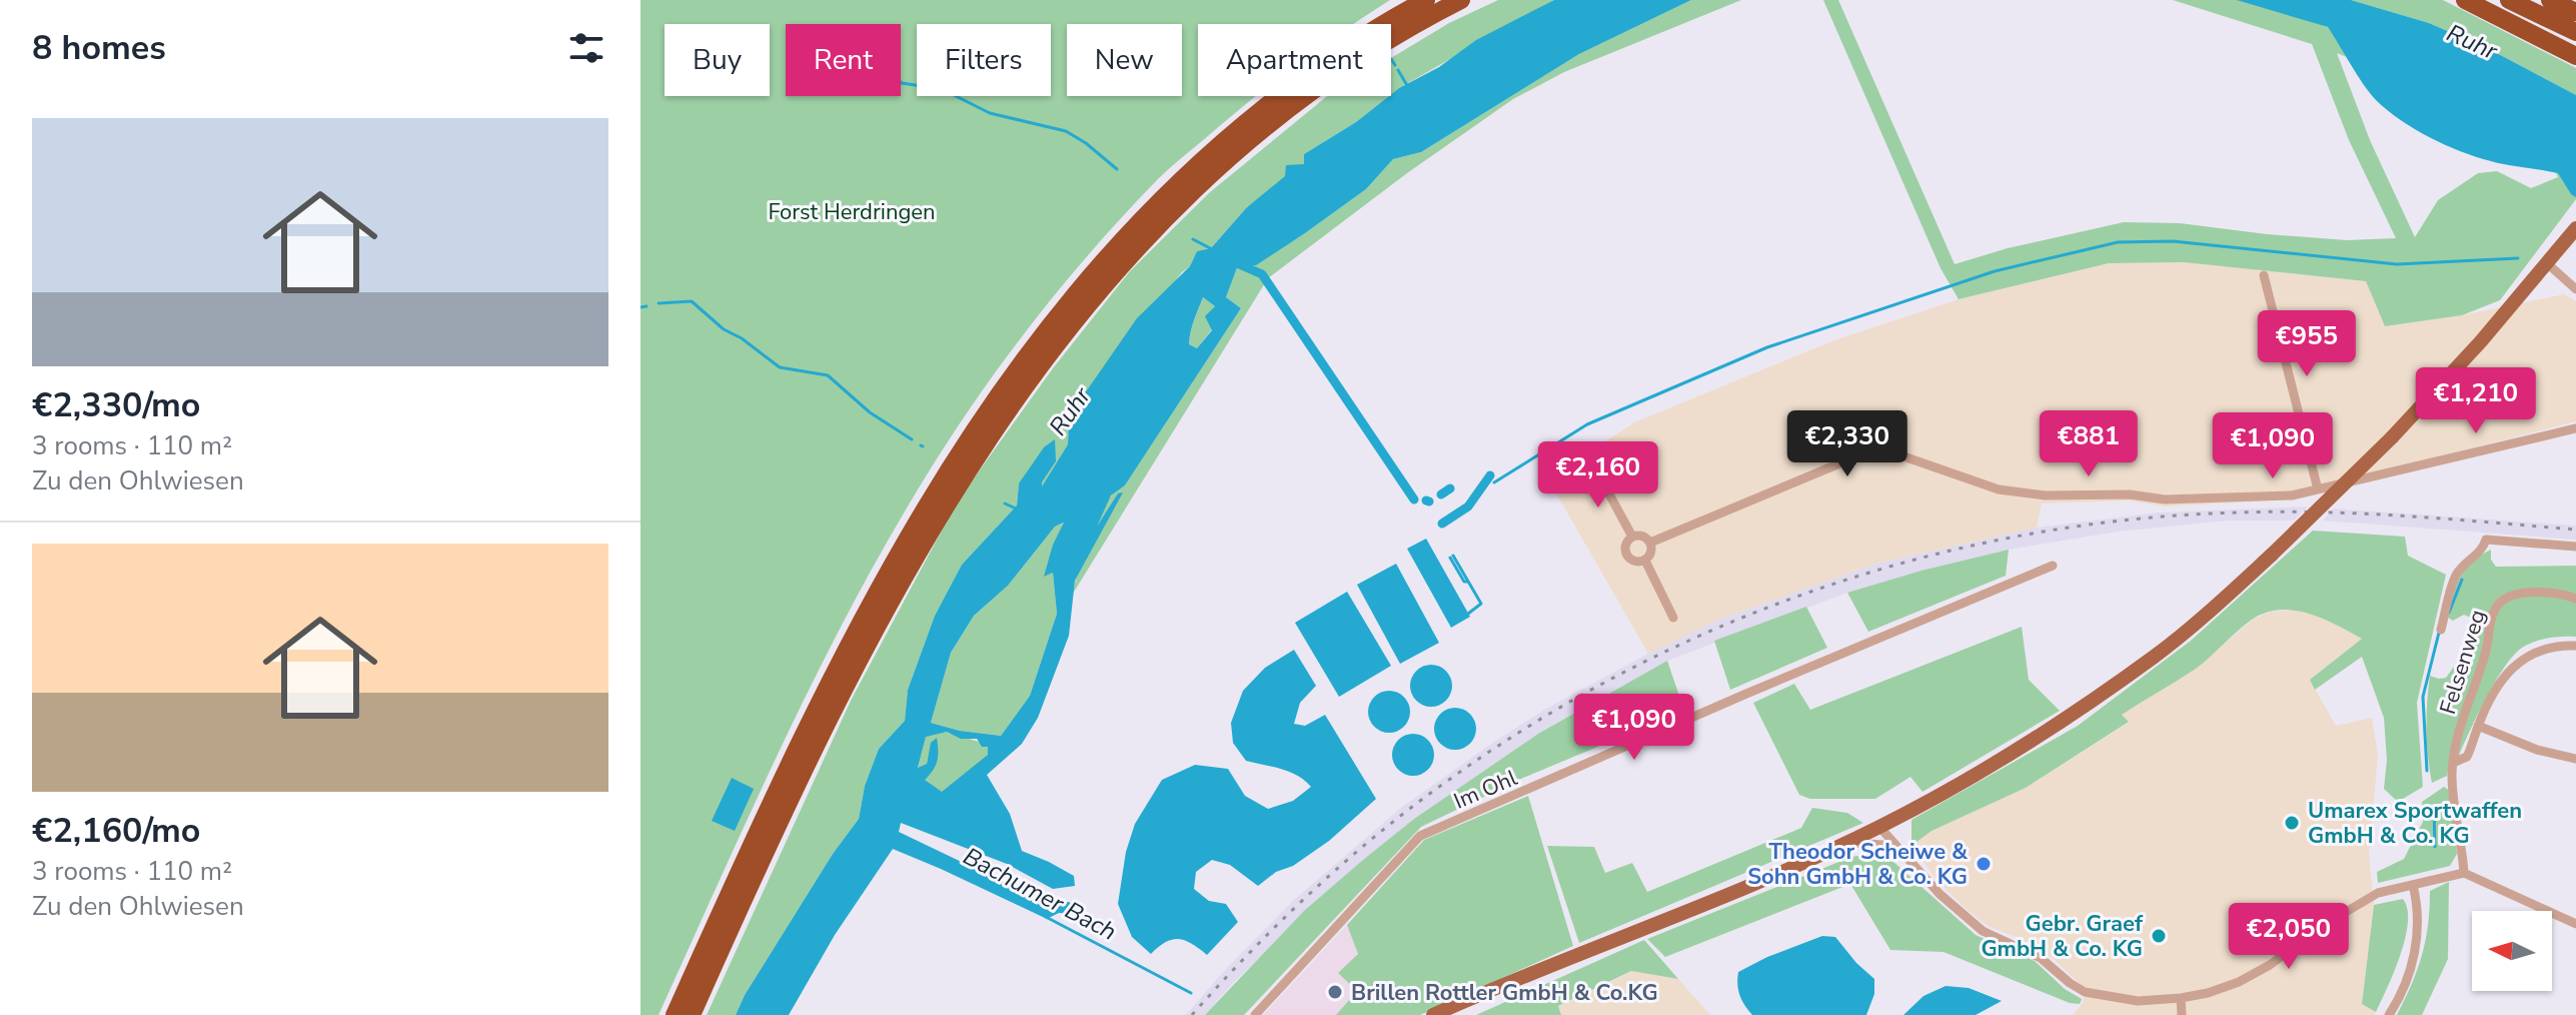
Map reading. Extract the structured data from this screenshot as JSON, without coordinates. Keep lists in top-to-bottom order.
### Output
{
  "streets": {
    "street": ["Felsenweg", "Im Ohl"]
  },
  "water": ["Ruhr", "Bachumer Bach"],
  "parks": ["Forst Herdringen"],
  "places": [
    "Umarex Sportwaffen GmbH & Co. KG",
    "Theodor Scheiwe & Sohn GmbH & Co. KG",
    "Gebr. Graef GmbH & Co. KG",
    "Brillen Rottler GmbH & Co.KG"
  ],
  "north": "left",
  "page": {
    "heading": "8 homes",
    "chip": [
      "Buy",
      "Rent",
      "Filters",
      "New",
      "Apartment"
    ],
    "list": [
      {
        "name": "€2,330/mo",
        "note": "3 rooms · 110 m² · Zu den Ohlwiesen"
      },
      {
        "name": "€2,160/mo",
        "note": "3 rooms · 110 m² · Zu den Ohlwiesen"
      }
    ],
    "price": [
      "€955",
      "€1,210",
      "€2,330",
      "€881",
      "€1,090",
      "€2,160",
      "€1,090",
      "€2,050"
    ]
  }
}
